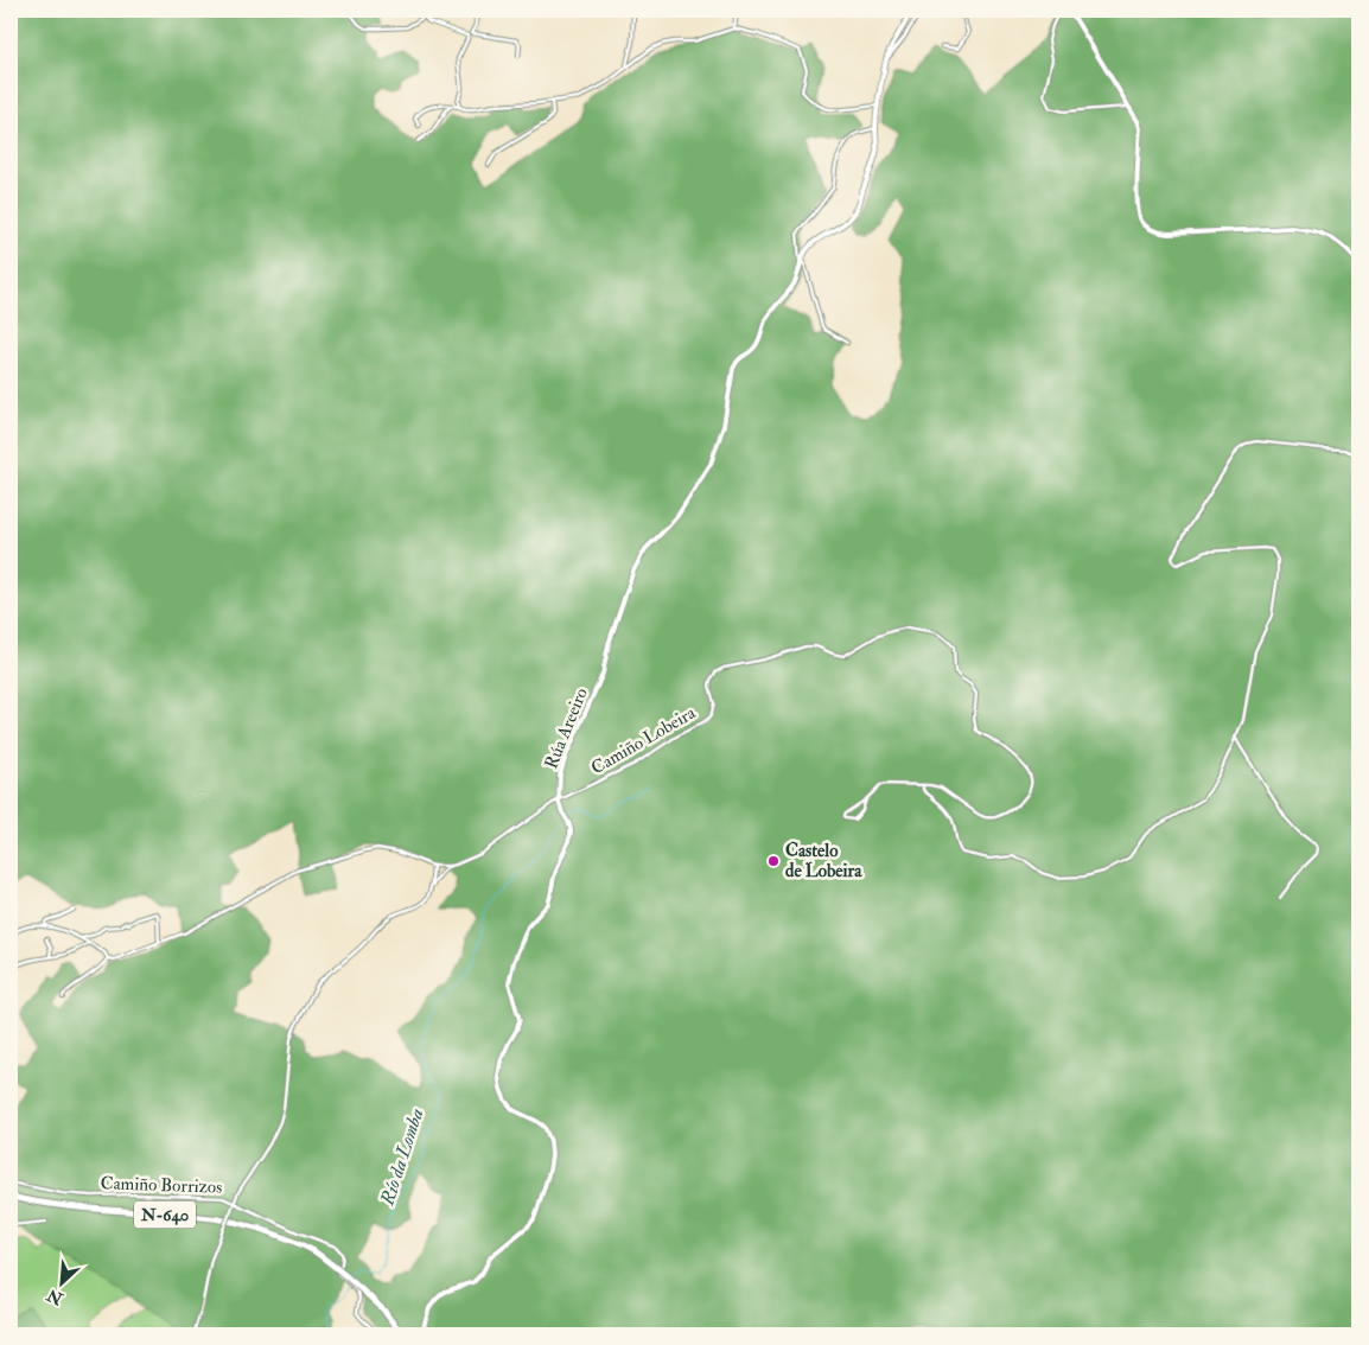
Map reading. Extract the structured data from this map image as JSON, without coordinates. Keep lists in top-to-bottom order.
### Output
{
  "streets": {
    "highway": ["N-640"],
    "street": ["Rúa Areeiro", "Camiño Lobeira", "Camiño Borrizos"]
  },
  "crossings": [
    ["Rúa Areeiro", "Camiño Lobeira"]
  ],
  "water": ["Río da Lomba"],
  "places": ["Castelo de Lobeira"],
  "north": "bottom left"
}
